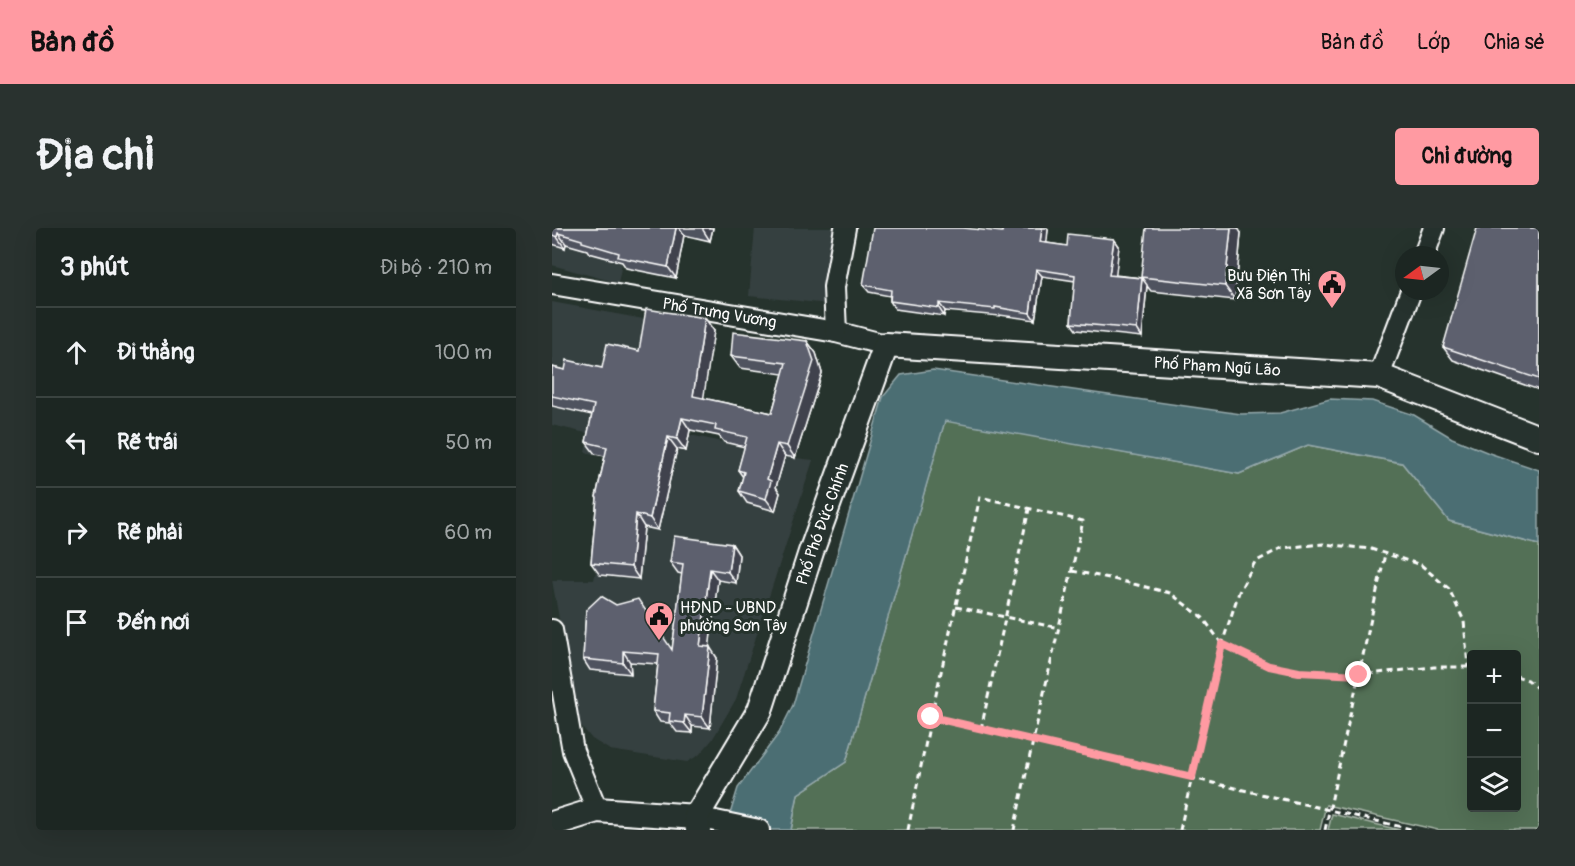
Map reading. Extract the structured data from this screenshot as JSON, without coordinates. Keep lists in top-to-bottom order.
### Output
{
  "streets": {
    "main road": ["Phố Phạm Ngũ Lão", "Phố Phó Đức Chính"],
    "street": ["Phố Trưng Vương"]
  },
  "crossings": [
    ["Phố Trưng Vương", "Phố Phạm Ngũ Lão"],
    ["Phố Trưng Vương", "Phố Phó Đức Chính"],
    ["Phố Phạm Ngũ Lão", "Phố Phó Đức Chính"]
  ],
  "places": {
    "public building": ["Bưu Điện Thị Xã Sơn Tây", "HĐND - UBND phường Sơn Tây"]
  },
  "north": "left",
  "page": {
    "header": "Bản đồ",
    "nav": ["Bản đồ", "Lớp", "Chia sẻ"],
    "buttons": "Chỉ đường",
    "title": "Địa chỉ",
    "heading": ["3 phút", "Đi bộ · 210 m"],
    "list": [
      ["Đi thẳng", "100 m"],
      ["Rẽ trái", "50 m"],
      ["Rẽ phải", "60 m"],
      "Đến nơi"
    ],
    "map_buttons": ["+", "−"]
  }
}
